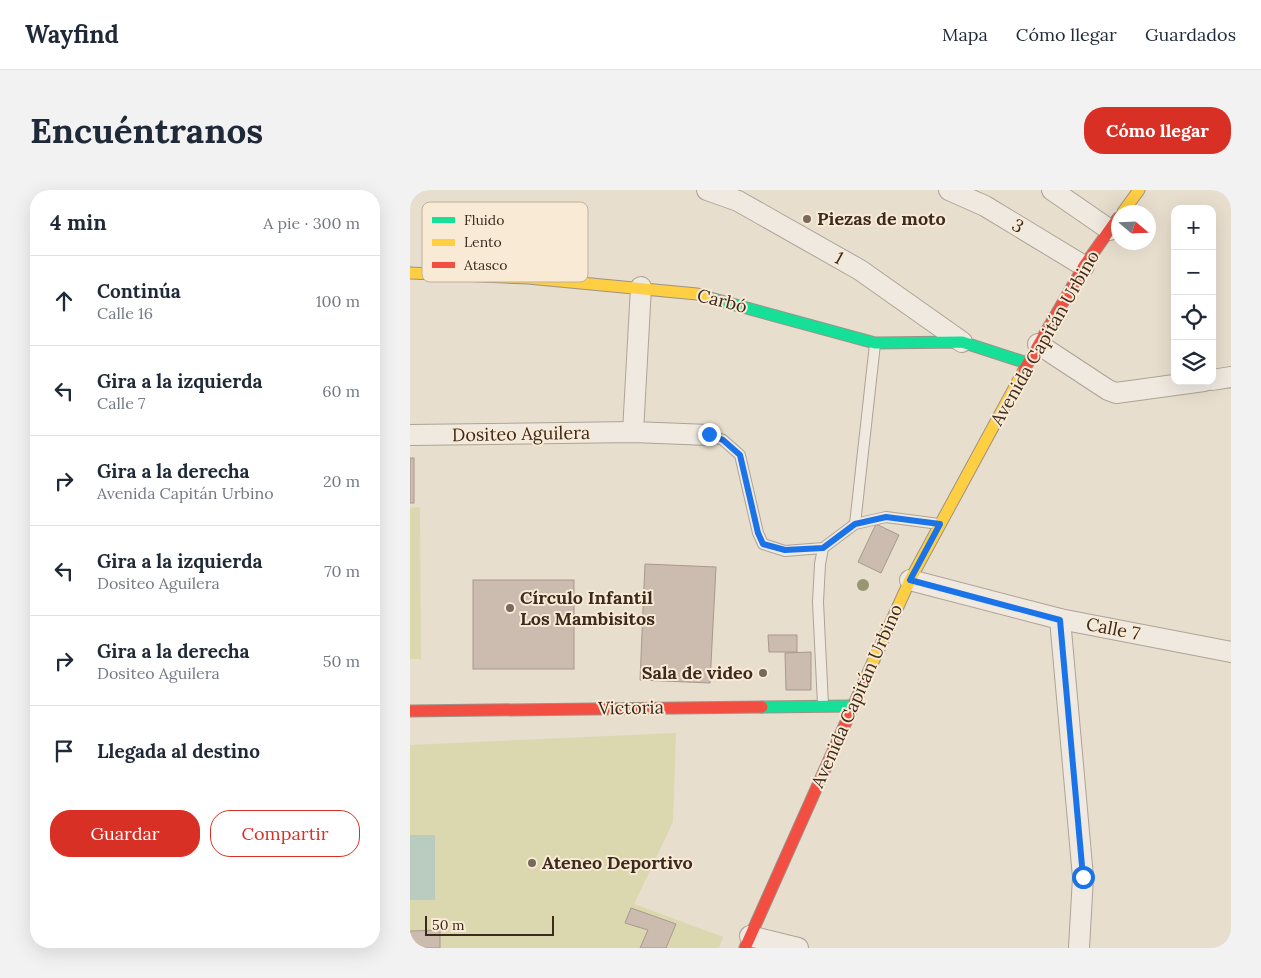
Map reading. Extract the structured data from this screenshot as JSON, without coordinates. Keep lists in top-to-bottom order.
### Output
{
  "streets": {
    "street": [
      "3",
      "1",
      "Carbó",
      "Avenida Capitán Urbino",
      "Dositeo Aguilera",
      "Calle 7",
      "Victoria"
    ]
  },
  "crossings": [
    ["3", "Avenida Capitán Urbino"],
    ["1", "Carbó"],
    ["Carbó", "Avenida Capitán Urbino"],
    ["Avenida Capitán Urbino", "Calle 7"],
    ["Avenida Capitán Urbino", "Victoria"]
  ],
  "places": [
    "Piezas de moto",
    "Círculo Infantil Los Mambisitos",
    "Sala de video",
    "Ateneo Deportivo"
  ],
  "legend": ["Fluido", "Lento", "Atasco"],
  "scale_bar": "50 m",
  "north": "right",
  "page": {
    "header": "Wayfind",
    "nav": ["Mapa", "Cómo llegar", "Guardados"],
    "buttons": [
      "Cómo llegar",
      ["Guardar", "Compartir"]
    ],
    "title": "Encuéntranos",
    "heading": ["4 min", "A pie · 300 m"],
    "map_buttons": ["+", "−"],
    "list": [
      ["Continúa", "Calle 16", "100 m"],
      ["Gira a la izquierda", "Calle 7", "60 m"],
      ["Gira a la derecha", "Avenida Capitán Urbino", "20 m"],
      ["Gira a la izquierda", "Dositeo Aguilera", "70 m"],
      ["Gira a la derecha", "Dositeo Aguilera", "50 m"],
      "Llegada al destino"
    ],
    "scale": "50 m"
  }
}
